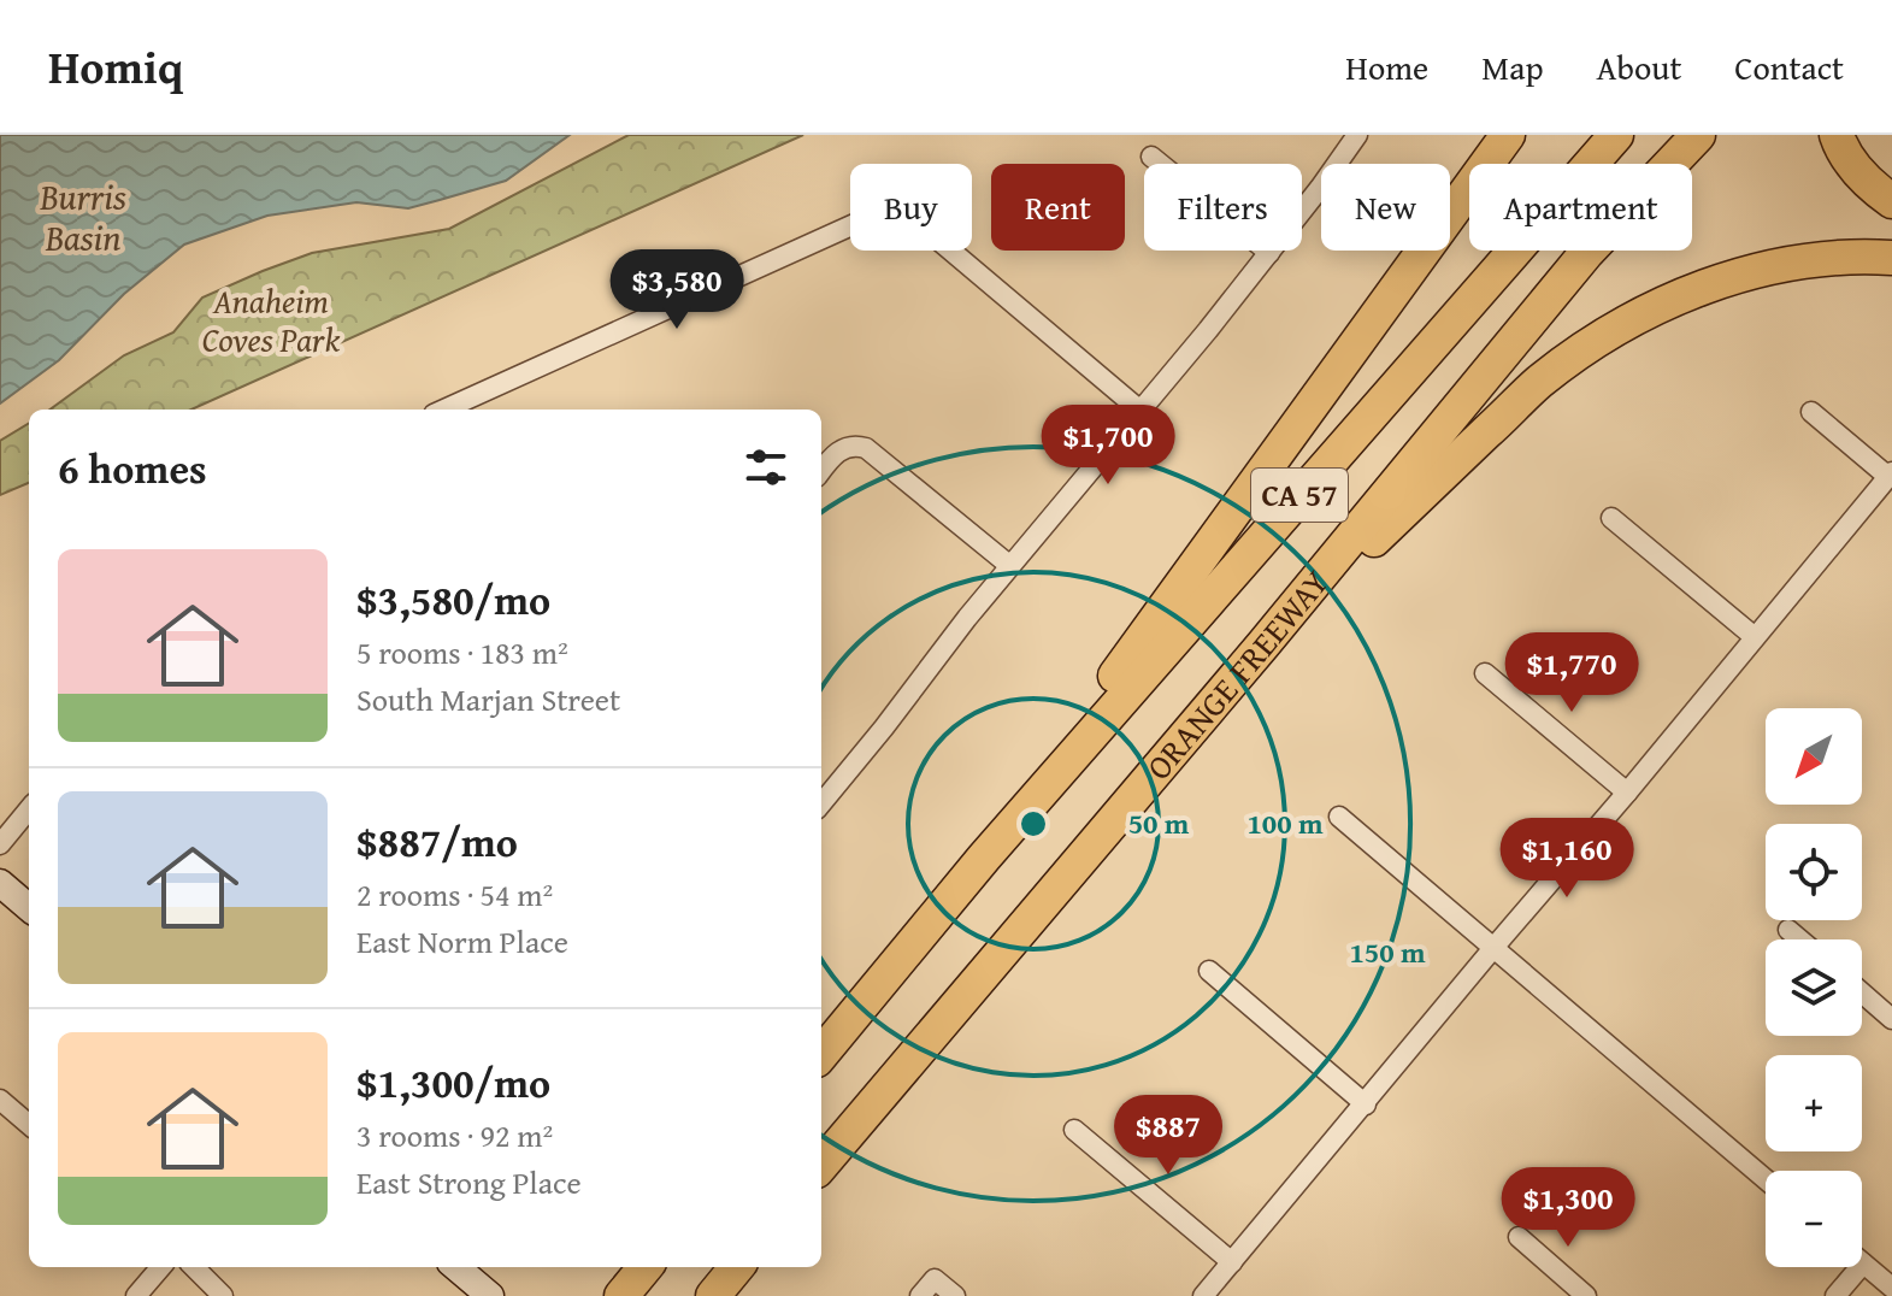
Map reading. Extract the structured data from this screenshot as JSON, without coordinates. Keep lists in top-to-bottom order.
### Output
{
  "streets": {
    "highway": ["CA 57", "ORANGE FREEWAY"]
  },
  "water": ["Burris Basin"],
  "parks": ["Anaheim Coves Park"],
  "north": "bottom left",
  "page": {
    "header": "Homiq",
    "nav": [
      "Home",
      "Map",
      "About",
      "Contact"
    ],
    "chip": [
      "Buy",
      "Rent",
      "Filters",
      "New",
      "Apartment"
    ],
    "price": [
      "$3,580",
      "$1,700",
      "$1,770",
      "$1,160",
      "$887",
      "$1,300"
    ],
    "heading": "6 homes",
    "list": [
      {
        "name": "$3,580/mo",
        "note": "5 rooms · 183 m² · South Marjan Street"
      },
      {
        "name": "$887/mo",
        "note": "2 rooms · 54 m² · East Norm Place"
      },
      {
        "name": "$1,300/mo",
        "note": "3 rooms · 92 m² · East Strong Place"
      }
    ],
    "map_buttons": ["+", "−"]
  },
  "rings": ["50 m", "100 m", "150 m"]
}
